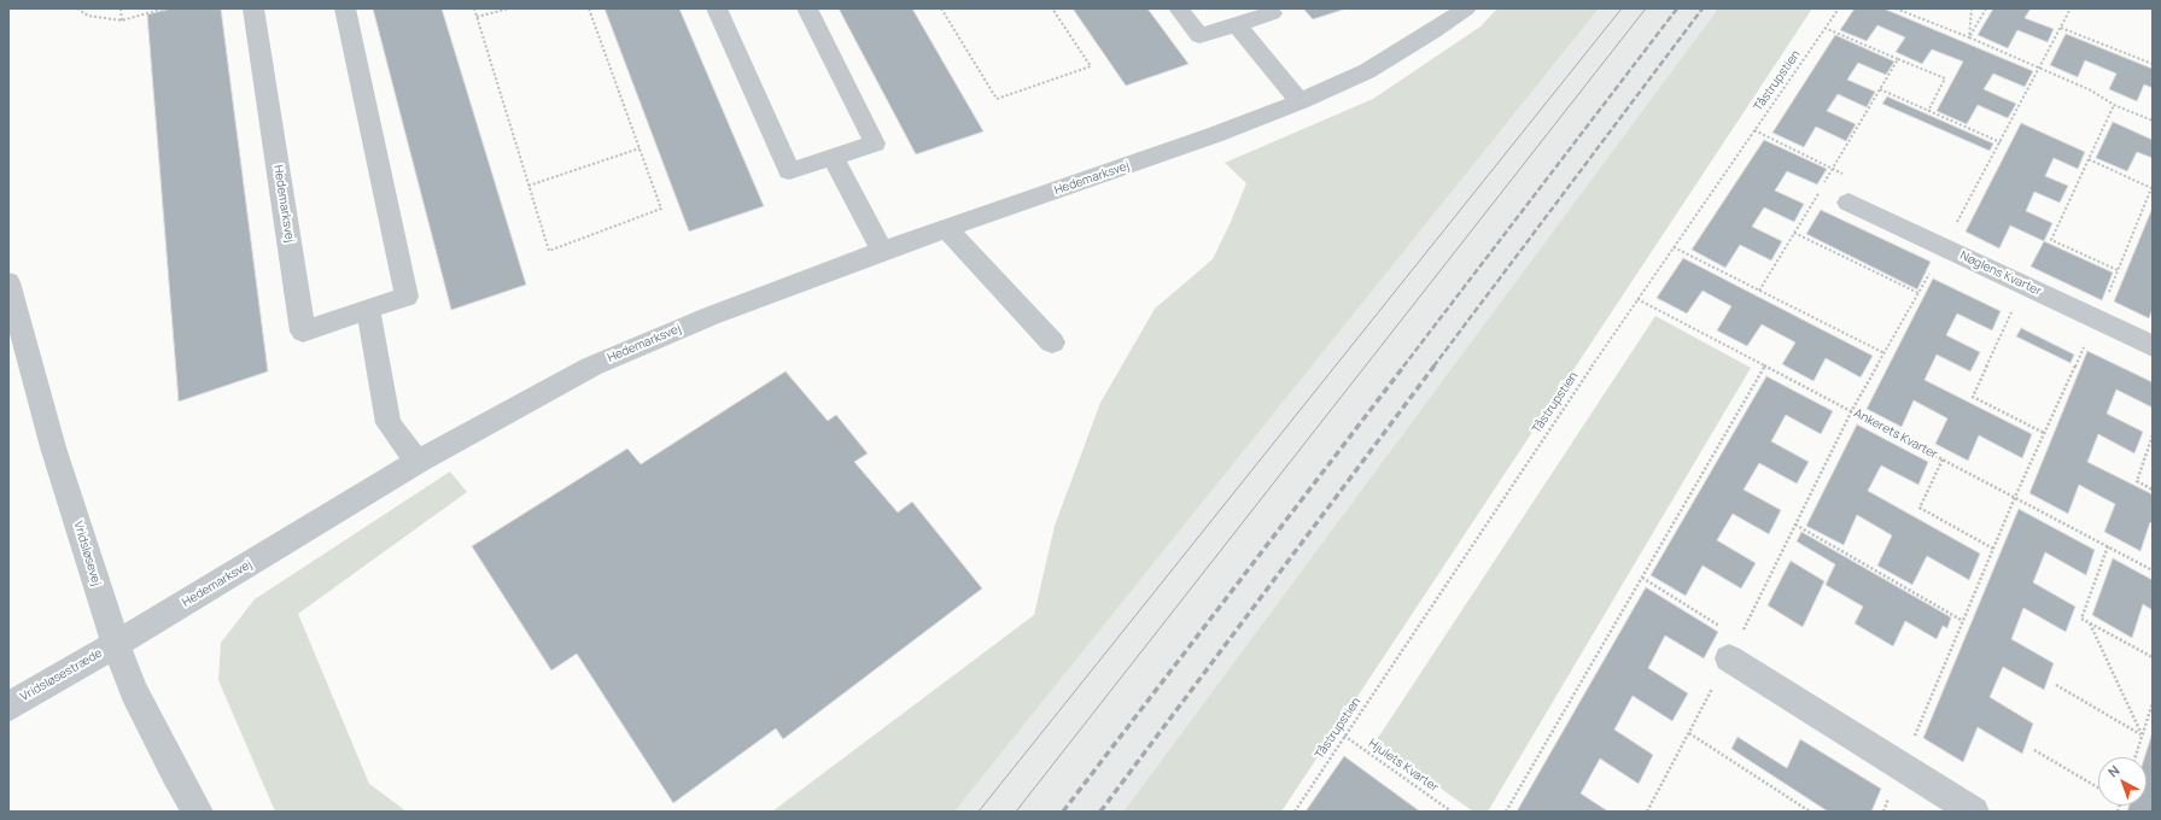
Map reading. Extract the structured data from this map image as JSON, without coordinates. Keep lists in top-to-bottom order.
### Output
{
  "streets": {
    "street": [
      "Hedemarksvej",
      "Nøglens Kvarter",
      "Vridsløsevej",
      "Vridsløsestræde"
    ],
    "path": ["Tåstrupstien", "Ankerets Kvarter", "Hjulets Kvarter"]
  },
  "crossings": [
    ["Tåstrupstien", "Ankerets Kvarter"],
    ["Tåstrupstien", "Hjulets Kvarter"],
    ["Hedemarksvej", "Vridsløsevej"],
    ["Hedemarksvej", "Vridsløsestræde"],
    ["Vridsløsevej", "Vridsløsestræde"]
  ],
  "north": "top left"
}
